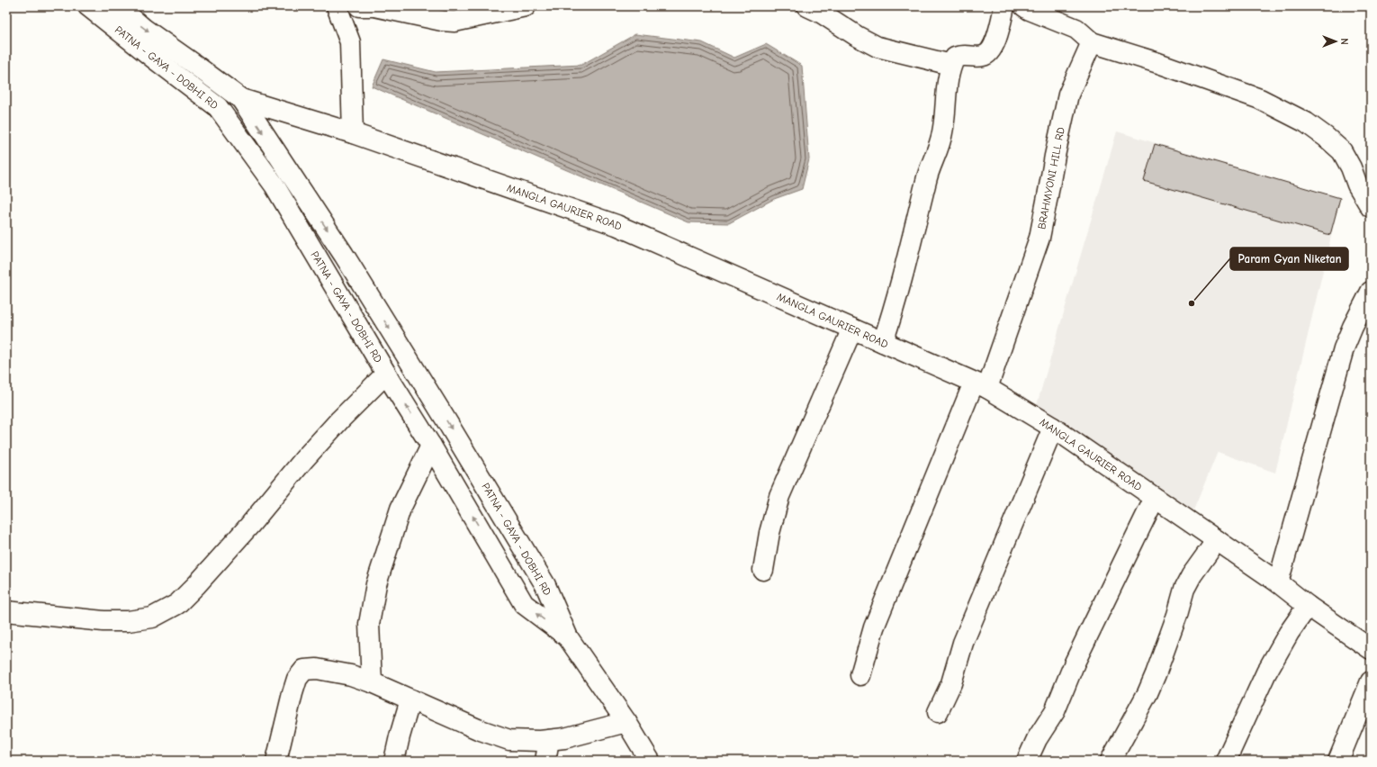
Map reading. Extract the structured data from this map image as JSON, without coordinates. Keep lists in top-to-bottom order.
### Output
{
  "streets": {
    "street": ["PATNA - GAYA - DOBHI RD", "BRAHMYONI HILL RD", "MANGLA GAURIER ROAD"]
  },
  "crossings": [
    ["PATNA - GAYA - DOBHI RD", "MANGLA GAURIER ROAD"],
    ["BRAHMYONI HILL RD", "MANGLA GAURIER ROAD"]
  ],
  "places": ["Param Gyan Niketan"],
  "north": "right"
}
